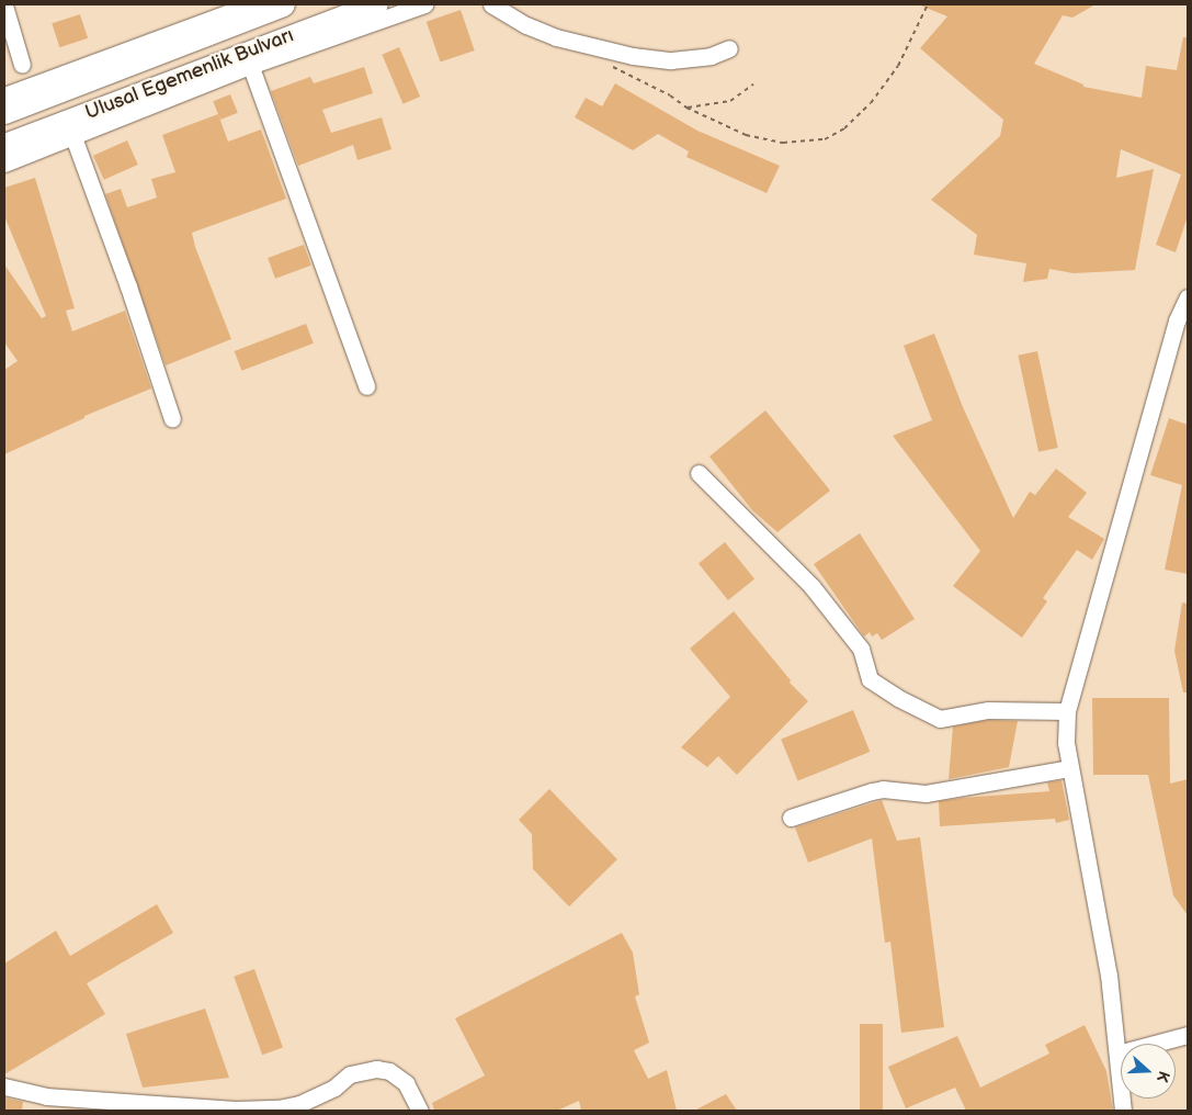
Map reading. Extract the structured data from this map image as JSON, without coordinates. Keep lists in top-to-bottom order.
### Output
{
  "streets": {
    "highway": ["Ulusal Egemenlik Bulvarı"]
  },
  "north": "right"
}
